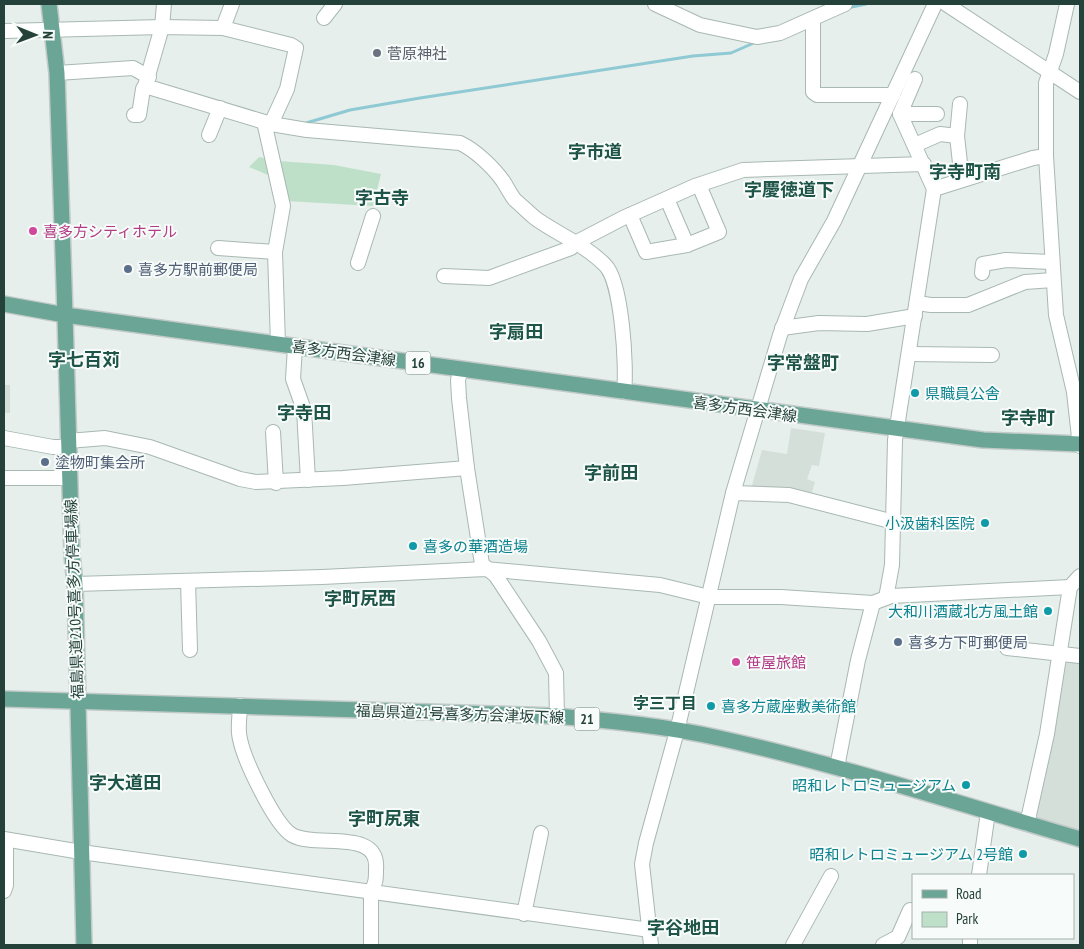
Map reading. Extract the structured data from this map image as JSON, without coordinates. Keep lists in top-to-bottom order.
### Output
{
  "streets": {
    "main road": [
      "喜多方西会津線",
      "16",
      "福島県道210号喜多方停車場線",
      "福島県道21号喜多方会津坂下線",
      "21"
    ]
  },
  "crossings": [
    ["喜多方西会津線", "福島県道210号喜多方停車場線"],
    ["福島県道210号喜多方停車場線", "福島県道21号喜多方会津坂下線"]
  ],
  "districts": [
    "字市道",
    "字寺町南",
    "字慶徳道下",
    "字古寺",
    "字扇田",
    "字七百苅",
    "字常盤町",
    "字寺田",
    "字寺町",
    "字前田",
    "字町尻西",
    "字三丁目",
    "字大道田",
    "字町尻東",
    "字谷地田"
  ],
  "places": [
    "菅原神社",
    "喜多方シティホテル",
    "喜多方駅前郵便局",
    "県職員公舎",
    "塗物町集会所",
    "小汲歯科医院",
    "喜多の華酒造場",
    "大和川酒蔵北方風土館",
    "喜多方下町郵便局",
    "笹屋旅館",
    "喜多方蔵座敷美術館",
    "昭和レトロミュージアム",
    "昭和レトロミュージアム 2号館"
  ],
  "legend": ["Road", "Park"],
  "north": "right"
}
